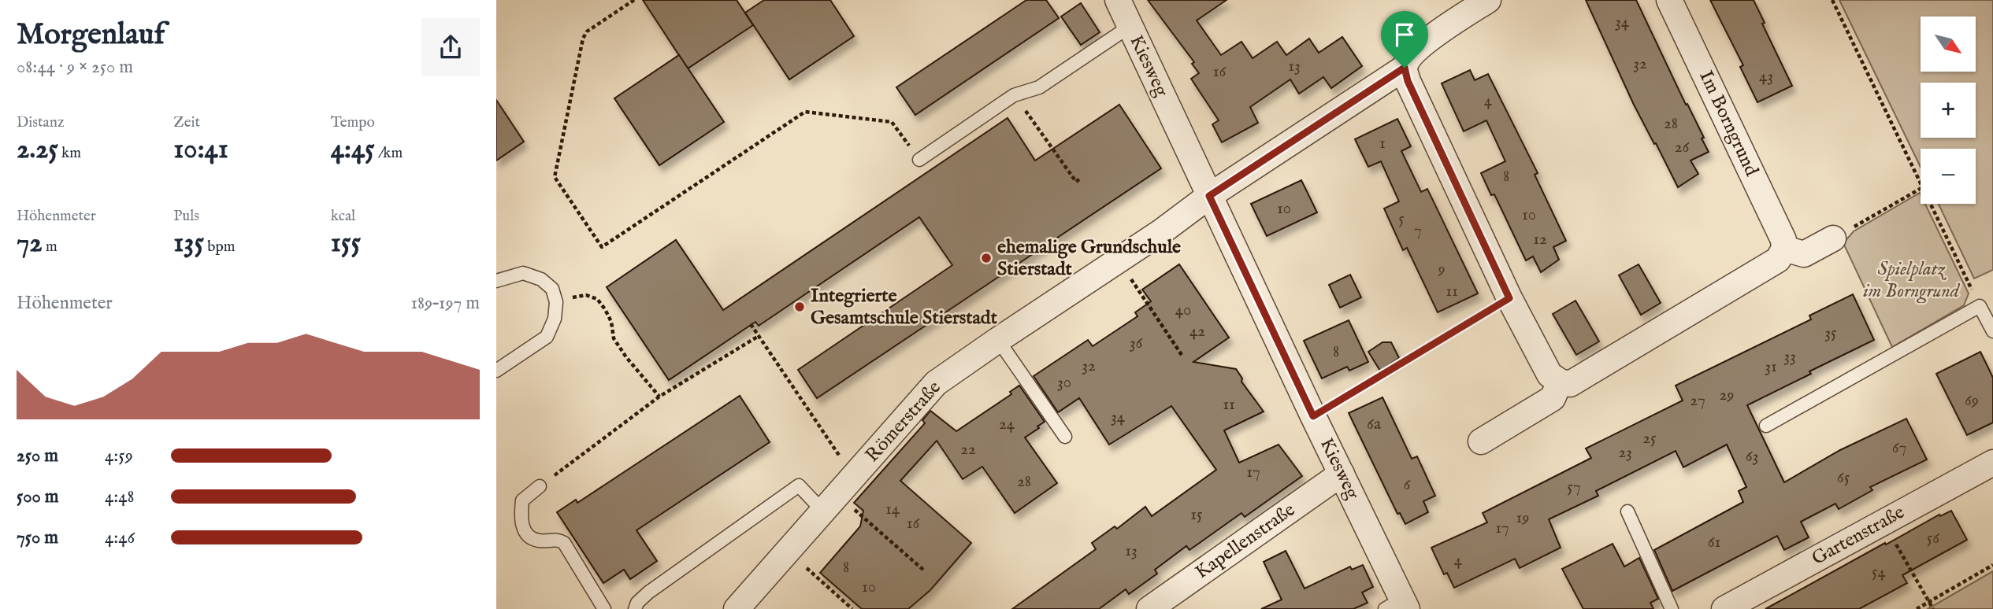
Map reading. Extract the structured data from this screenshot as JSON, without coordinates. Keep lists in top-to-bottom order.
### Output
{
  "streets": {
    "street": [
      "Kiesweg",
      "Im Borngrund",
      "Römerstraße",
      "Gartenstraße",
      "Kapellenstraße"
    ]
  },
  "crossings": [
    ["Kiesweg", "Römerstraße"],
    ["Kiesweg", "Kapellenstraße"]
  ],
  "parks": ["Spielplatz im Borngrund"],
  "places": ["ehemalige Grundschule Stierstadt", "Integrierte Gesamtschule Stierstadt"],
  "house_numbers": [
    "34",
    "32",
    "13",
    "16",
    "43",
    "4",
    "28",
    "1",
    "26",
    "8",
    "10",
    "10",
    "5",
    "7",
    "12",
    "9",
    "11",
    "40",
    "42",
    "35",
    "36",
    "8",
    "33",
    "32",
    "31",
    "30",
    "29",
    "27",
    "69",
    "11",
    "34",
    "24",
    "6a",
    "25",
    "67",
    "22",
    "23",
    "63",
    "17",
    "65",
    "28",
    "6",
    "57",
    "14",
    "15",
    "19",
    "16",
    "17",
    "56",
    "61",
    "13",
    "4",
    "8",
    "54",
    "10"
  ],
  "north": "bottom right",
  "page": {
    "heading": ["Morgenlauf", "08:44 · 9 × 250 m"],
    "map_buttons": ["+", "−"],
    "stats": [
      ["Distanz", "2.25 km"],
      ["Zeit", "10:41"],
      ["Tempo", "4:45 /km"],
      ["Höhenmeter", "72 m"],
      ["Puls", "135 bpm"],
      ["kcal", "155"]
    ],
    "chart": ["Höhenmeter", "189–197 m"],
    "list": [
      {
        "name": "250 m",
        "note": "4:59"
      },
      {
        "name": "500 m",
        "note": "4:48"
      },
      {
        "name": "750 m",
        "note": "4:46"
      }
    ]
  }
}
